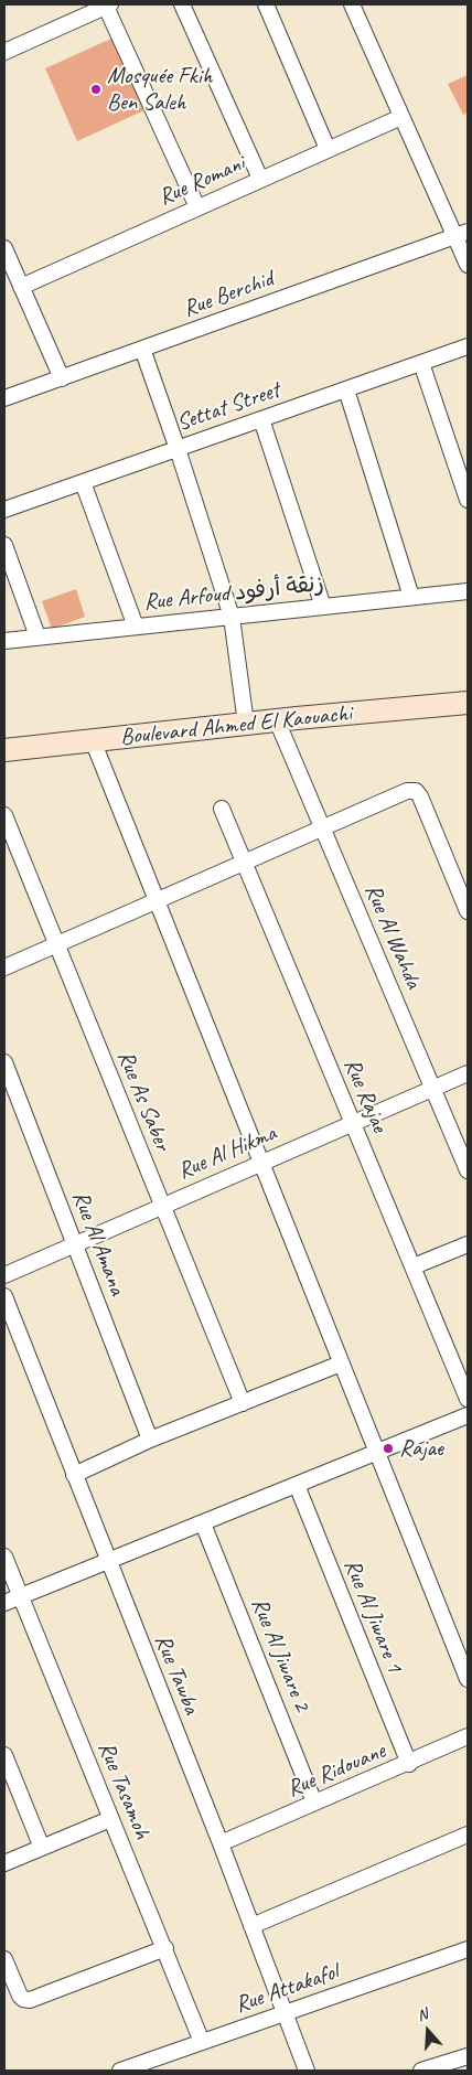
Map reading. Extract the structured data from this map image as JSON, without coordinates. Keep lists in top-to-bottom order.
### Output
{
  "streets": {
    "street": [
      "Rue Romani",
      "Rue Berchid",
      "Settat Street",
      "Rue Arfoud زنقة أرفود",
      "Boulevard Ahmed El Kaouachi",
      "Rue Al Wahda",
      "Rue Rajae",
      "Rue As Saber",
      "Rue Al Hikma",
      "Rue Al Amana",
      "Rue Al Jiware 1",
      "Rue Al Jiware 2",
      "Rue Tawba",
      "Rue Ridouane",
      "Rue Tasamoh",
      "Rue Attakafol"
    ]
  },
  "crossings": [
    ["Boulevard Ahmed El Kaouachi", "Rue Al Wahda"],
    ["Rue Al Wahda", "Rue Al Hikma"],
    ["Rue Rajae", "Rue Al Hikma"],
    ["Rue As Saber", "Rue Al Hikma"],
    ["Rue Al Hikma", "Rue Al Amana"],
    ["Rue Al Jiware 1", "Rue Ridouane"],
    ["Rue Al Jiware 2", "Rue Ridouane"],
    ["Rue Tawba", "Rue Ridouane"],
    ["Rue Tawba", "Rue Attakafol"],
    ["Rue Tasamoh", "Rue Attakafol"]
  ],
  "places": ["Mosquée Fkih Ben Saleh", "Rajae"],
  "north": "top"
}
